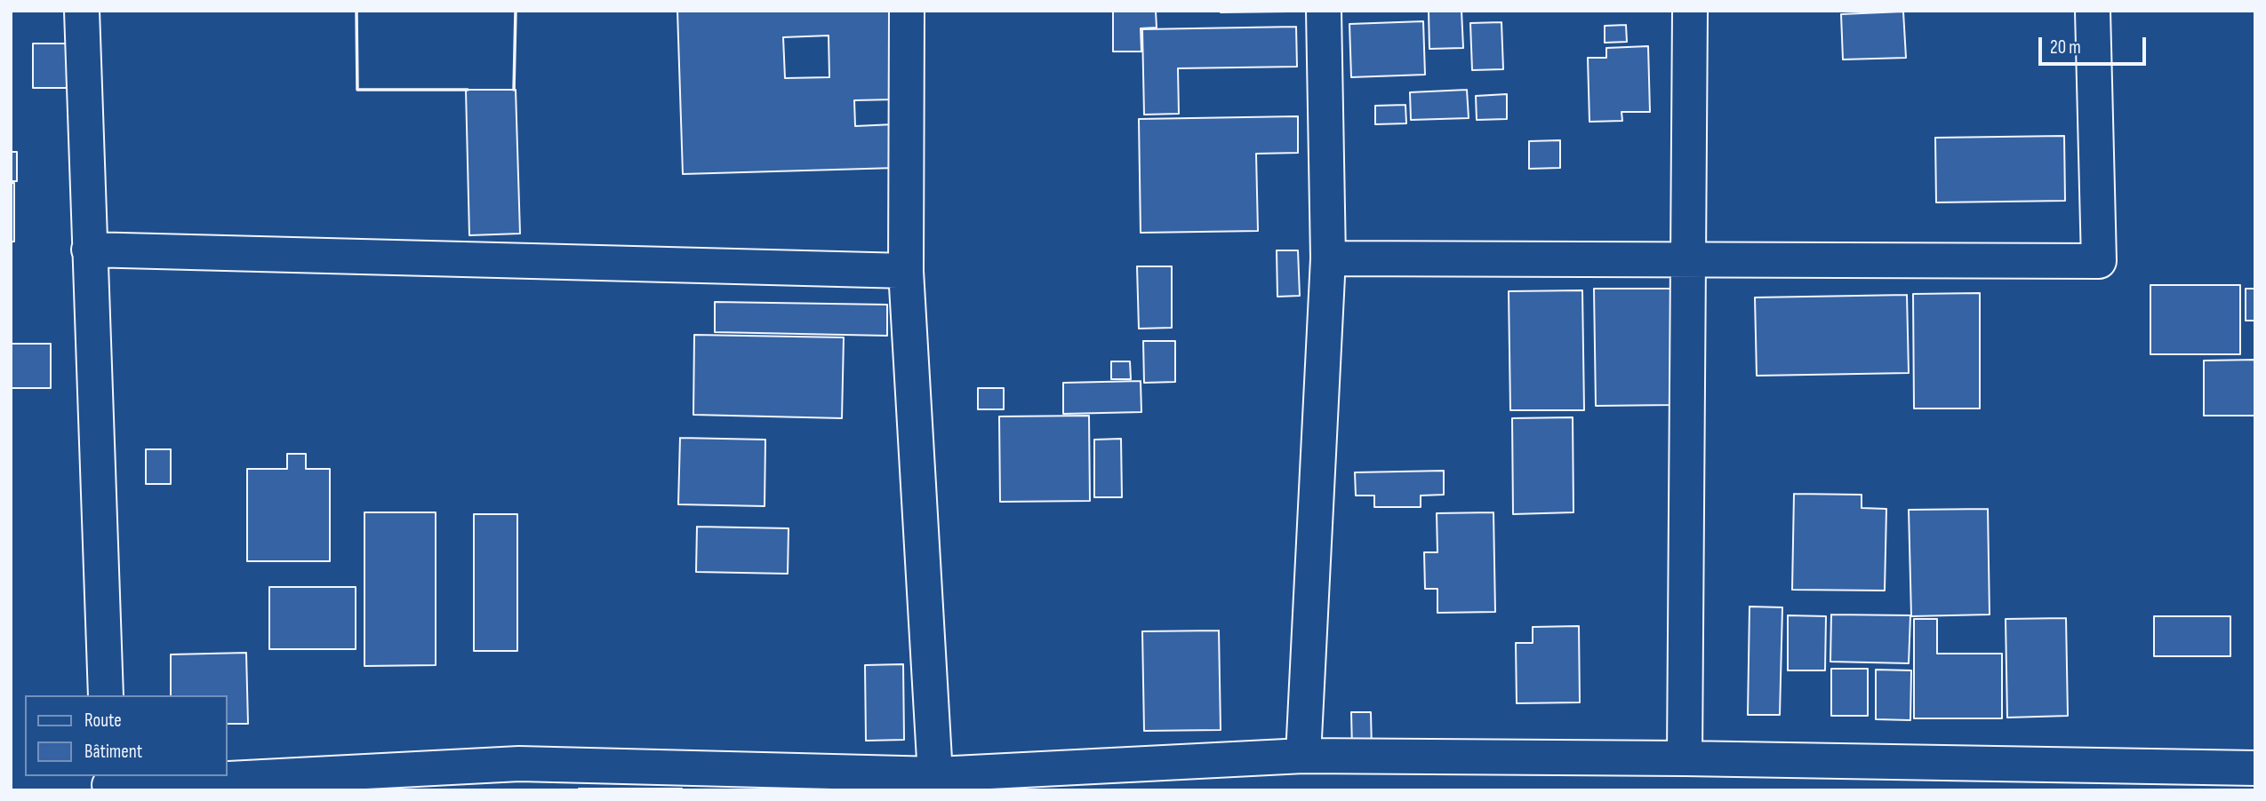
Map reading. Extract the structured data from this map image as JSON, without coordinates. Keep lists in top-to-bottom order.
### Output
{
  "legend": ["Route", "Bâtiment"],
  "scale_bar": "20 m"
}
